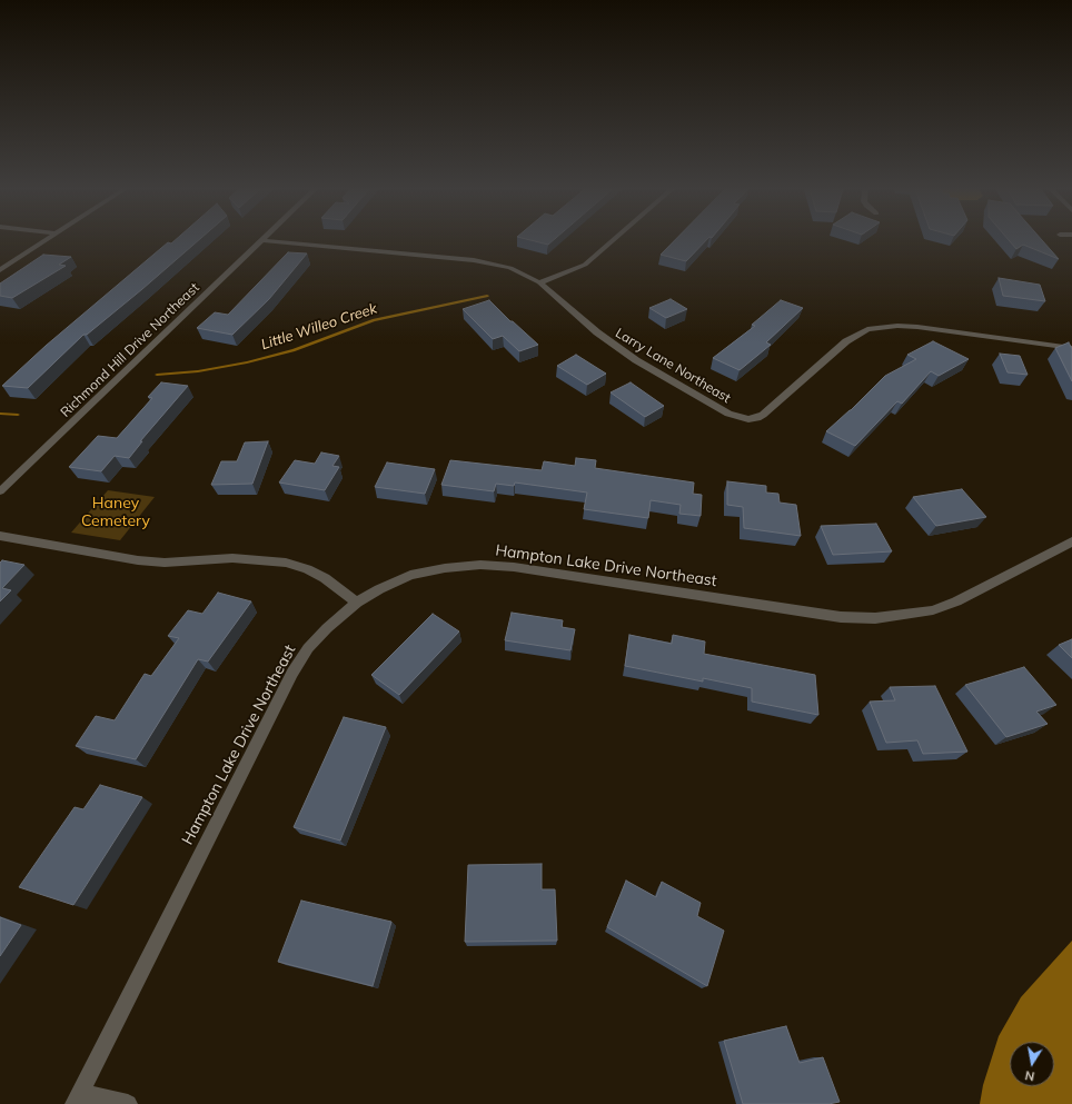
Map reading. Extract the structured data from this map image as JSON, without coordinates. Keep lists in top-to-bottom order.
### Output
{
  "streets": {
    "street": ["Richmond Hill Drive Northeast", "Larry Lane Northeast", "Hampton Lake Drive Northeast"]
  },
  "water": ["Little Willeo Creek"],
  "parks": ["Haney Cemetery"],
  "north": "bottom"
}
